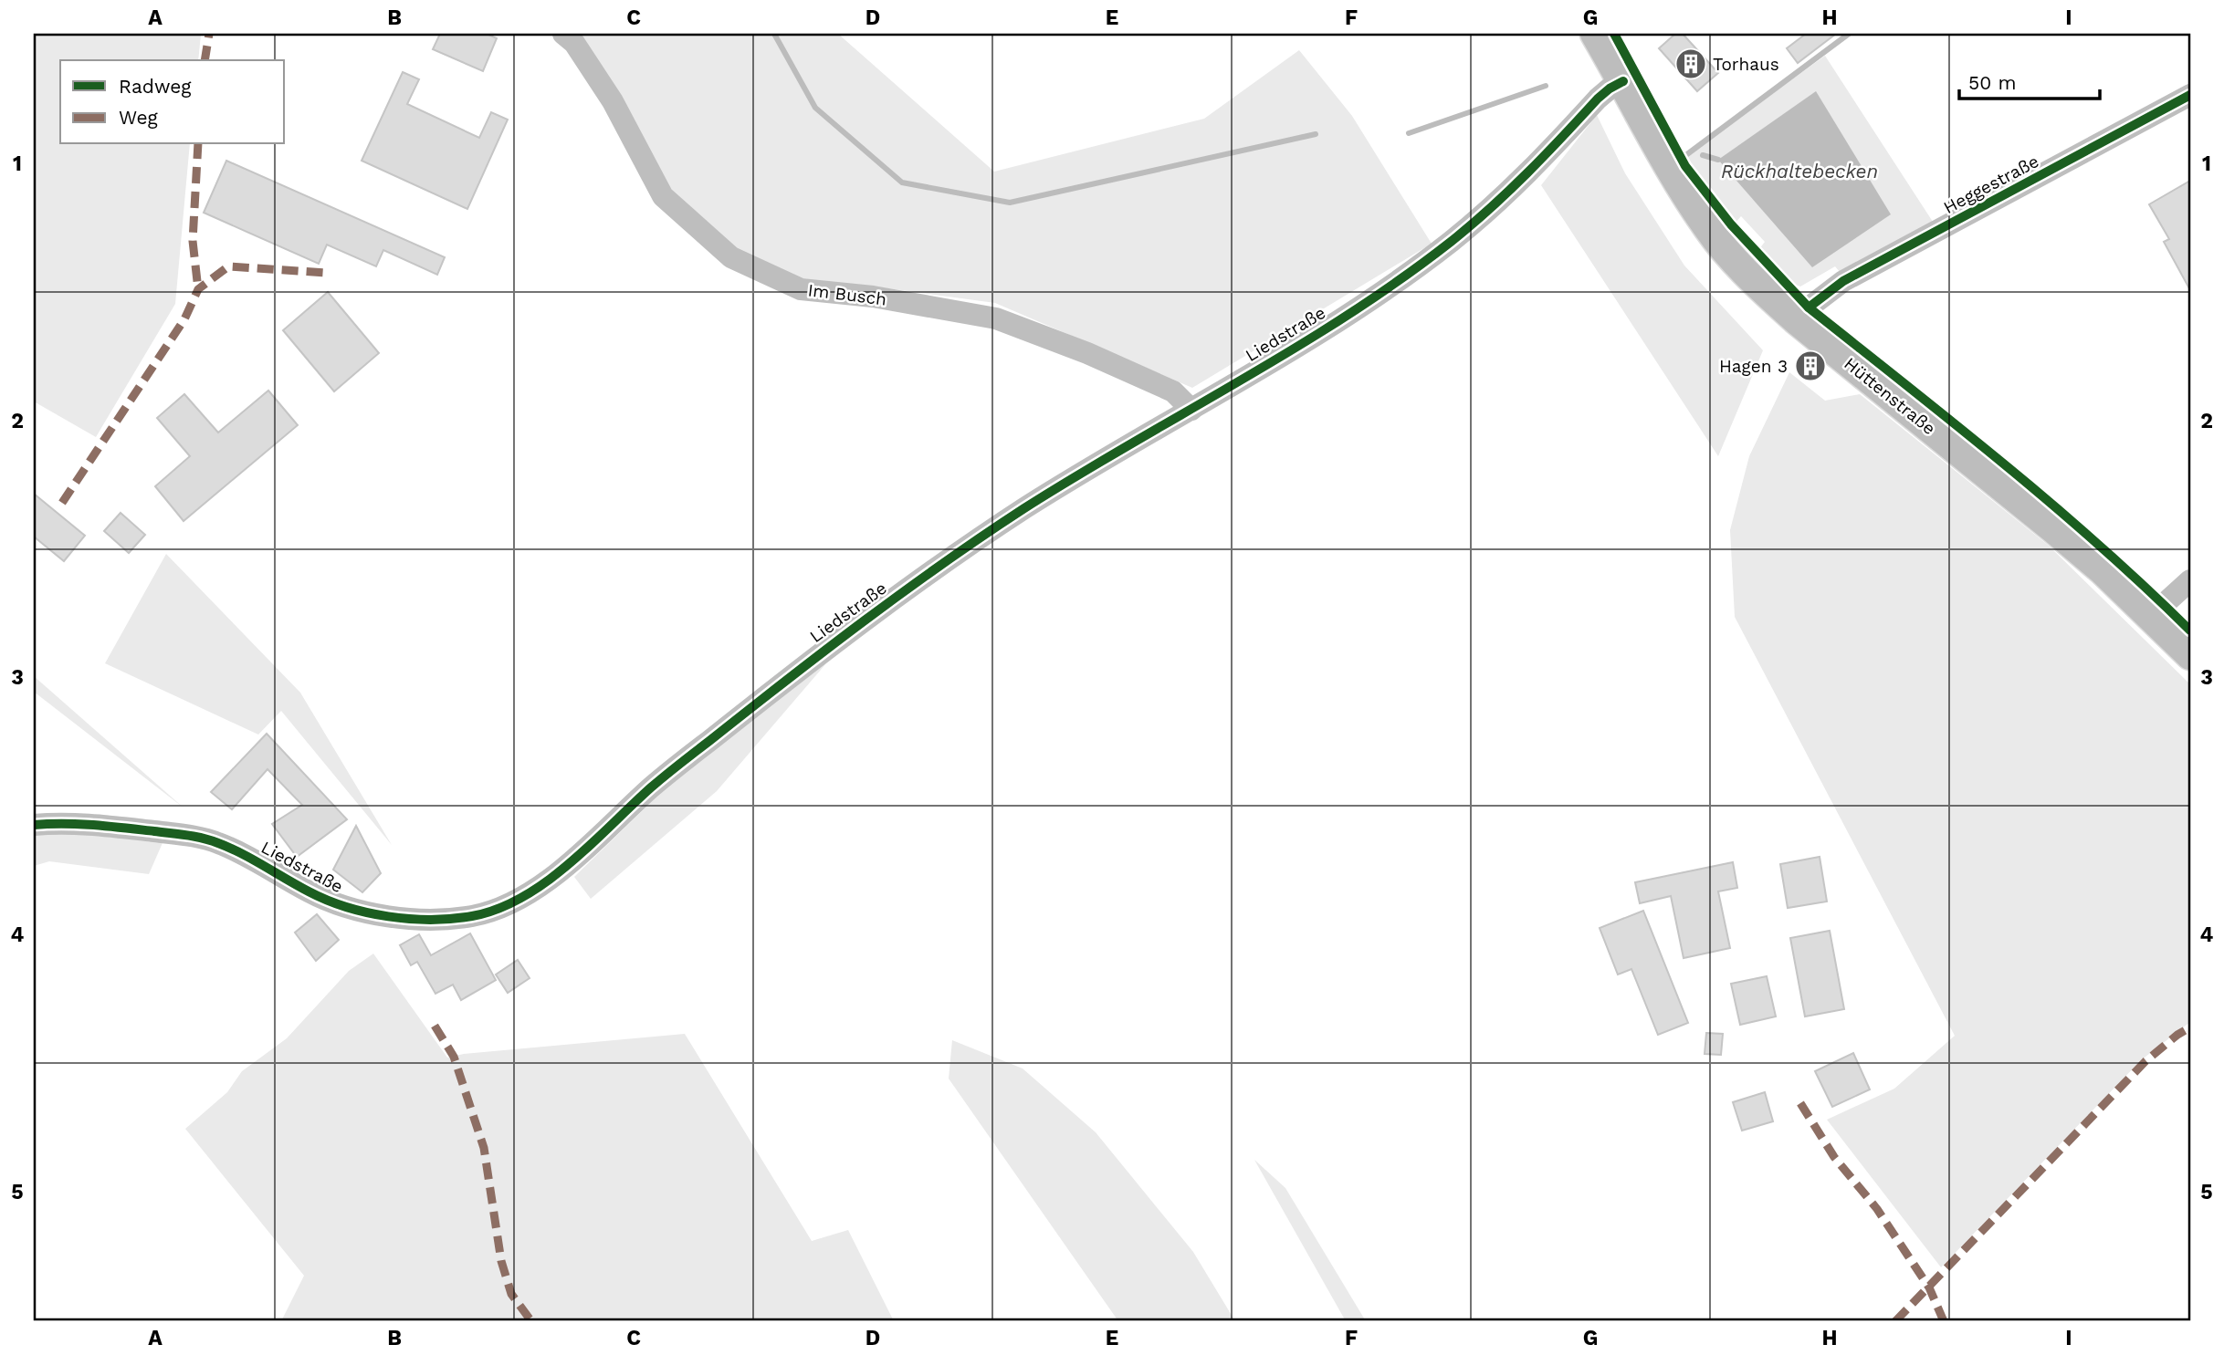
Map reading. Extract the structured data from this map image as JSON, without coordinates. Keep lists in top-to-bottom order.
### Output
{
  "streets": {
    "main road": ["Hüttenstraße"],
    "street": ["Heggestraße", "Im Busch", "Liedstraße"]
  },
  "crossings": [
    ["Heggestraße", "Hüttenstraße"],
    ["Im Busch", "Liedstraße"],
    ["Liedstraße", "Hüttenstraße"]
  ],
  "water": ["Rückhaltebecken"],
  "places": {
    "building": ["Torhaus", "Hagen 3"]
  },
  "legend": ["Radweg", "Weg"],
  "scale_bar": "50 m",
  "grid": {
    "columns": [
      "A",
      "B",
      "C",
      "D",
      "E",
      "F",
      "G",
      "H",
      "I"
    ],
    "rows": [
      "1",
      "2",
      "3",
      "4",
      "5"
    ]
  }
}
